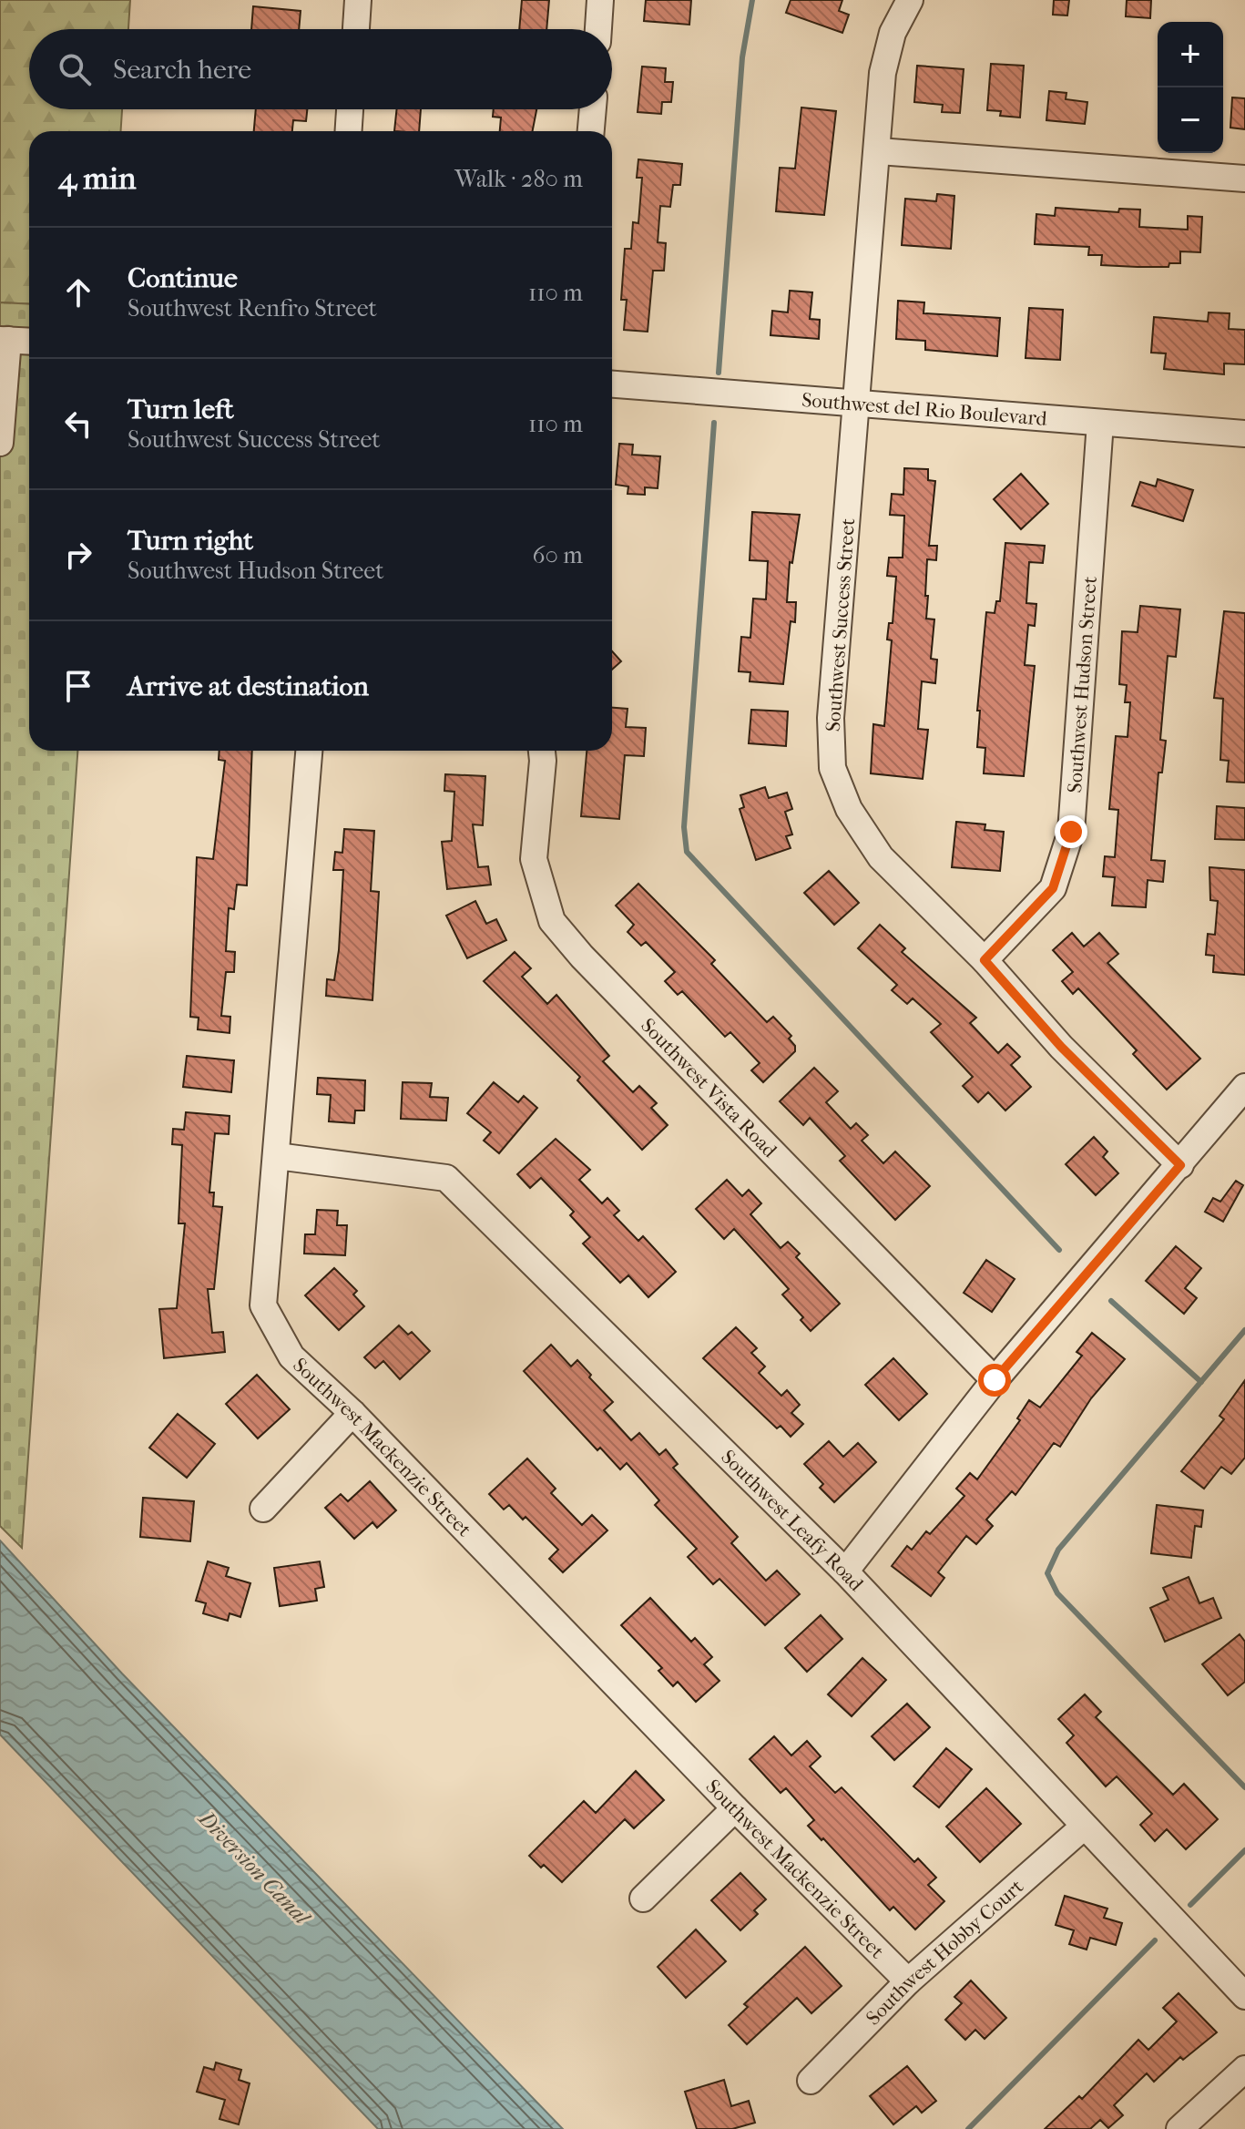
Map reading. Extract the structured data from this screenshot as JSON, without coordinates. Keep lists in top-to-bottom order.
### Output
{
  "streets": {
    "street": [
      "Southwest del Rio Boulevard",
      "Southwest Success Street",
      "Southwest Hudson Street",
      "Southwest Vista Road",
      "Southwest Mackenzie Street",
      "Southwest Leafy Road",
      "Southwest Hobby Court"
    ]
  },
  "crossings": [
    ["Southwest del Rio Boulevard", "Southwest Success Street"],
    ["Southwest del Rio Boulevard", "Southwest Hudson Street"],
    ["Southwest Success Street", "Southwest Hudson Street"],
    ["Southwest Mackenzie Street", "Southwest Leafy Road"],
    ["Southwest Mackenzie Street", "Southwest Hobby Court"],
    ["Southwest Leafy Road", "Southwest Hobby Court"]
  ],
  "water": ["Diversion Canal"],
  "page": {
    "map_buttons": ["+", "−"],
    "search": "Search here",
    "heading": ["4 min", "Walk · 280 m"],
    "list": [
      ["Continue", "Southwest Renfro Street", "110 m"],
      ["Turn left", "Southwest Success Street", "110 m"],
      ["Turn right", "Southwest Hudson Street", "60 m"],
      "Arrive at destination"
    ]
  }
}
